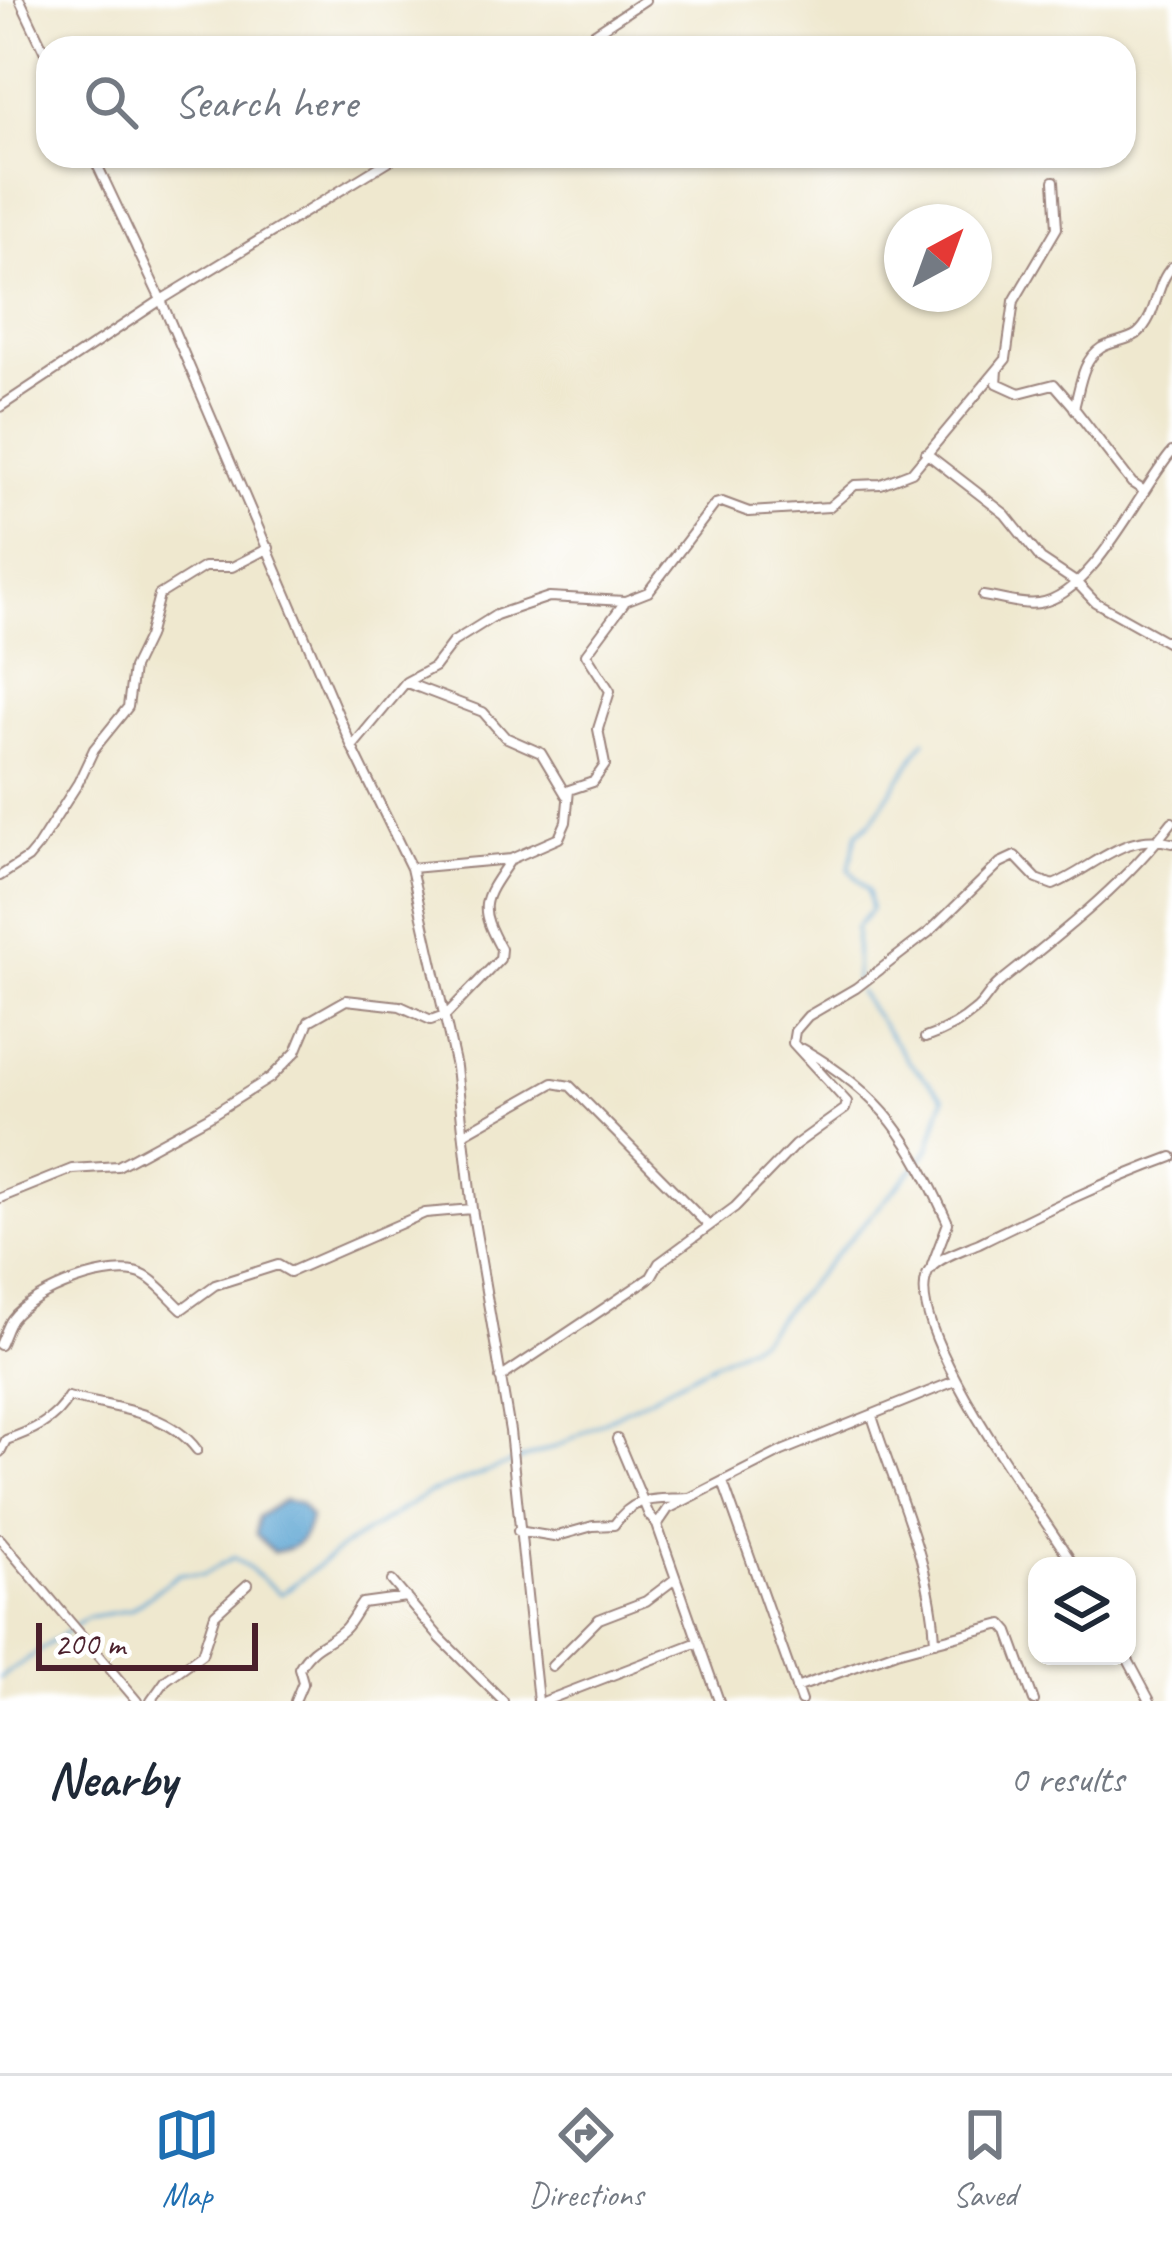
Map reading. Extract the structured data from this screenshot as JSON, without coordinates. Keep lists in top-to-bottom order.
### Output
{
  "scale_bar": "200 m",
  "north": "top right",
  "page": {
    "search": "Search here",
    "scale": "200 m",
    "heading": ["Nearby", "0 results"],
    "nav": ["Map", "Directions", "Saved"]
  }
}
